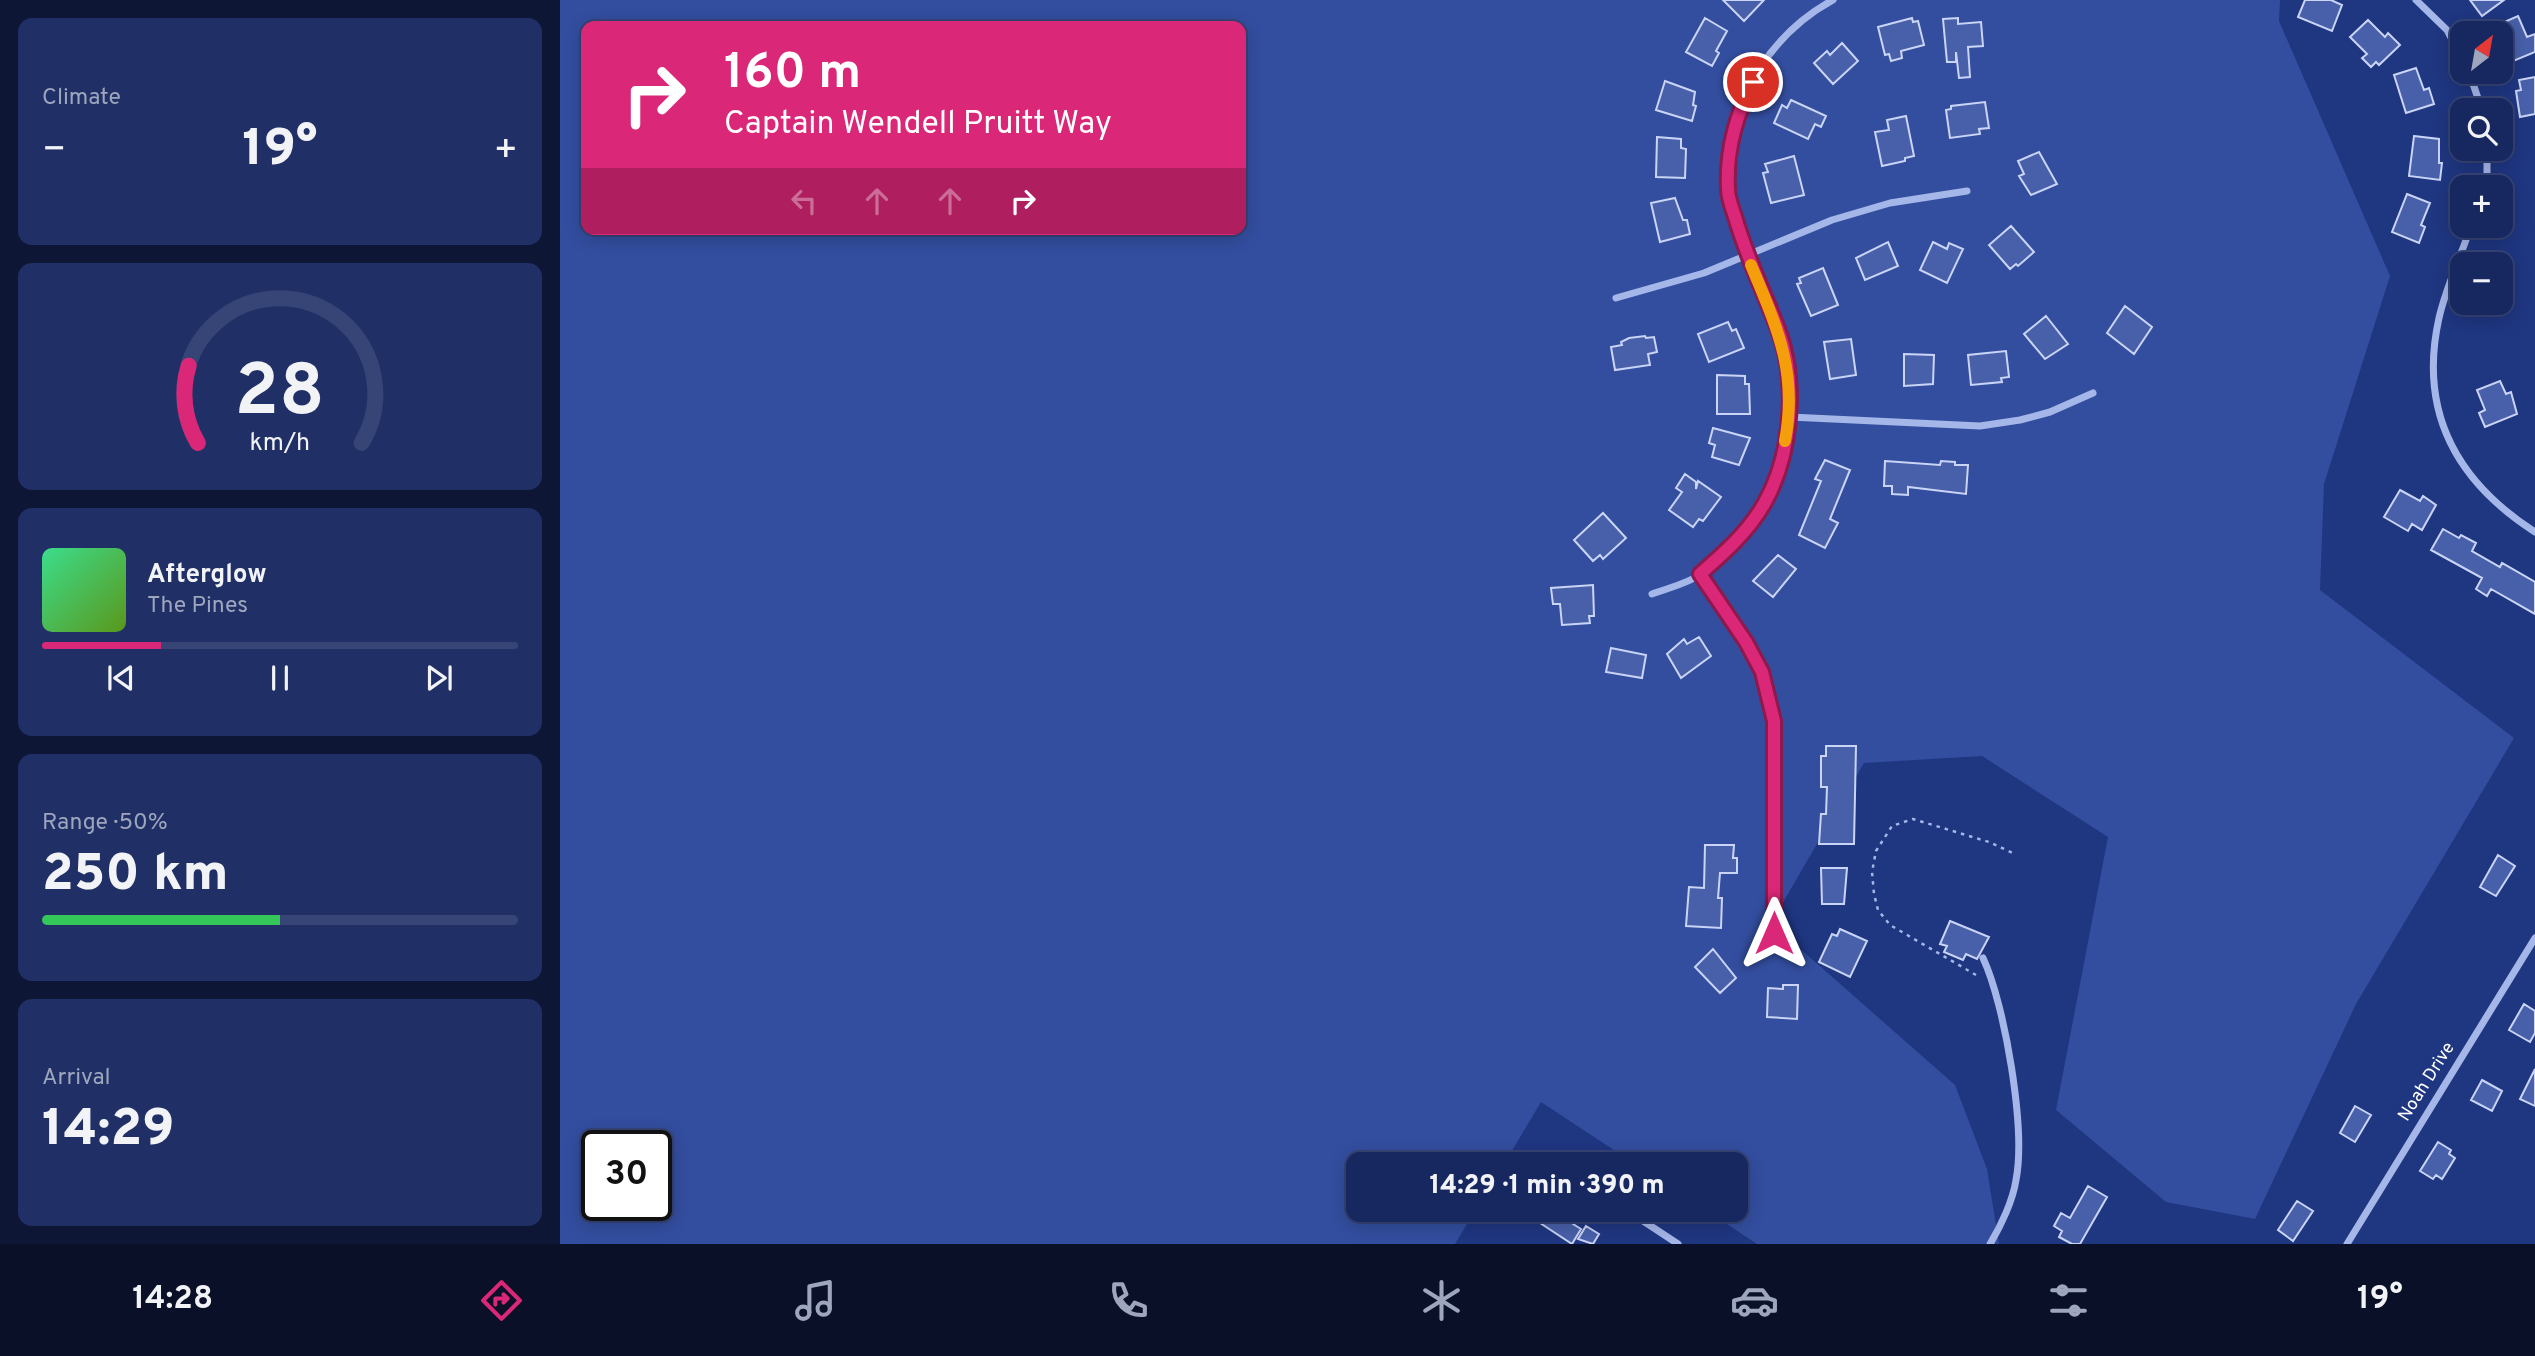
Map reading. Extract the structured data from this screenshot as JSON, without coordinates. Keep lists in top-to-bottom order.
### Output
{
  "streets": {
    "street": ["Noah Drive"]
  },
  "north": "top right",
  "page": {
    "tile": [
      "Climate",
      ["Range · 50%", "250 km"],
      ["Arrival", "14:29"]
    ],
    "map_buttons": ["+", "−"],
    "turn": ["160 m", "Captain Wendell Pruitt Way"],
    "heat": ["−", "19°", "+"],
    "song": ["Afterglow", "The Pines"],
    "limit": "30",
    "trip": "14:29 · 1 min · 390 m",
    "tabs": ["14:28", "19°"],
    "gauge": ["28", "km/h"]
  }
}
